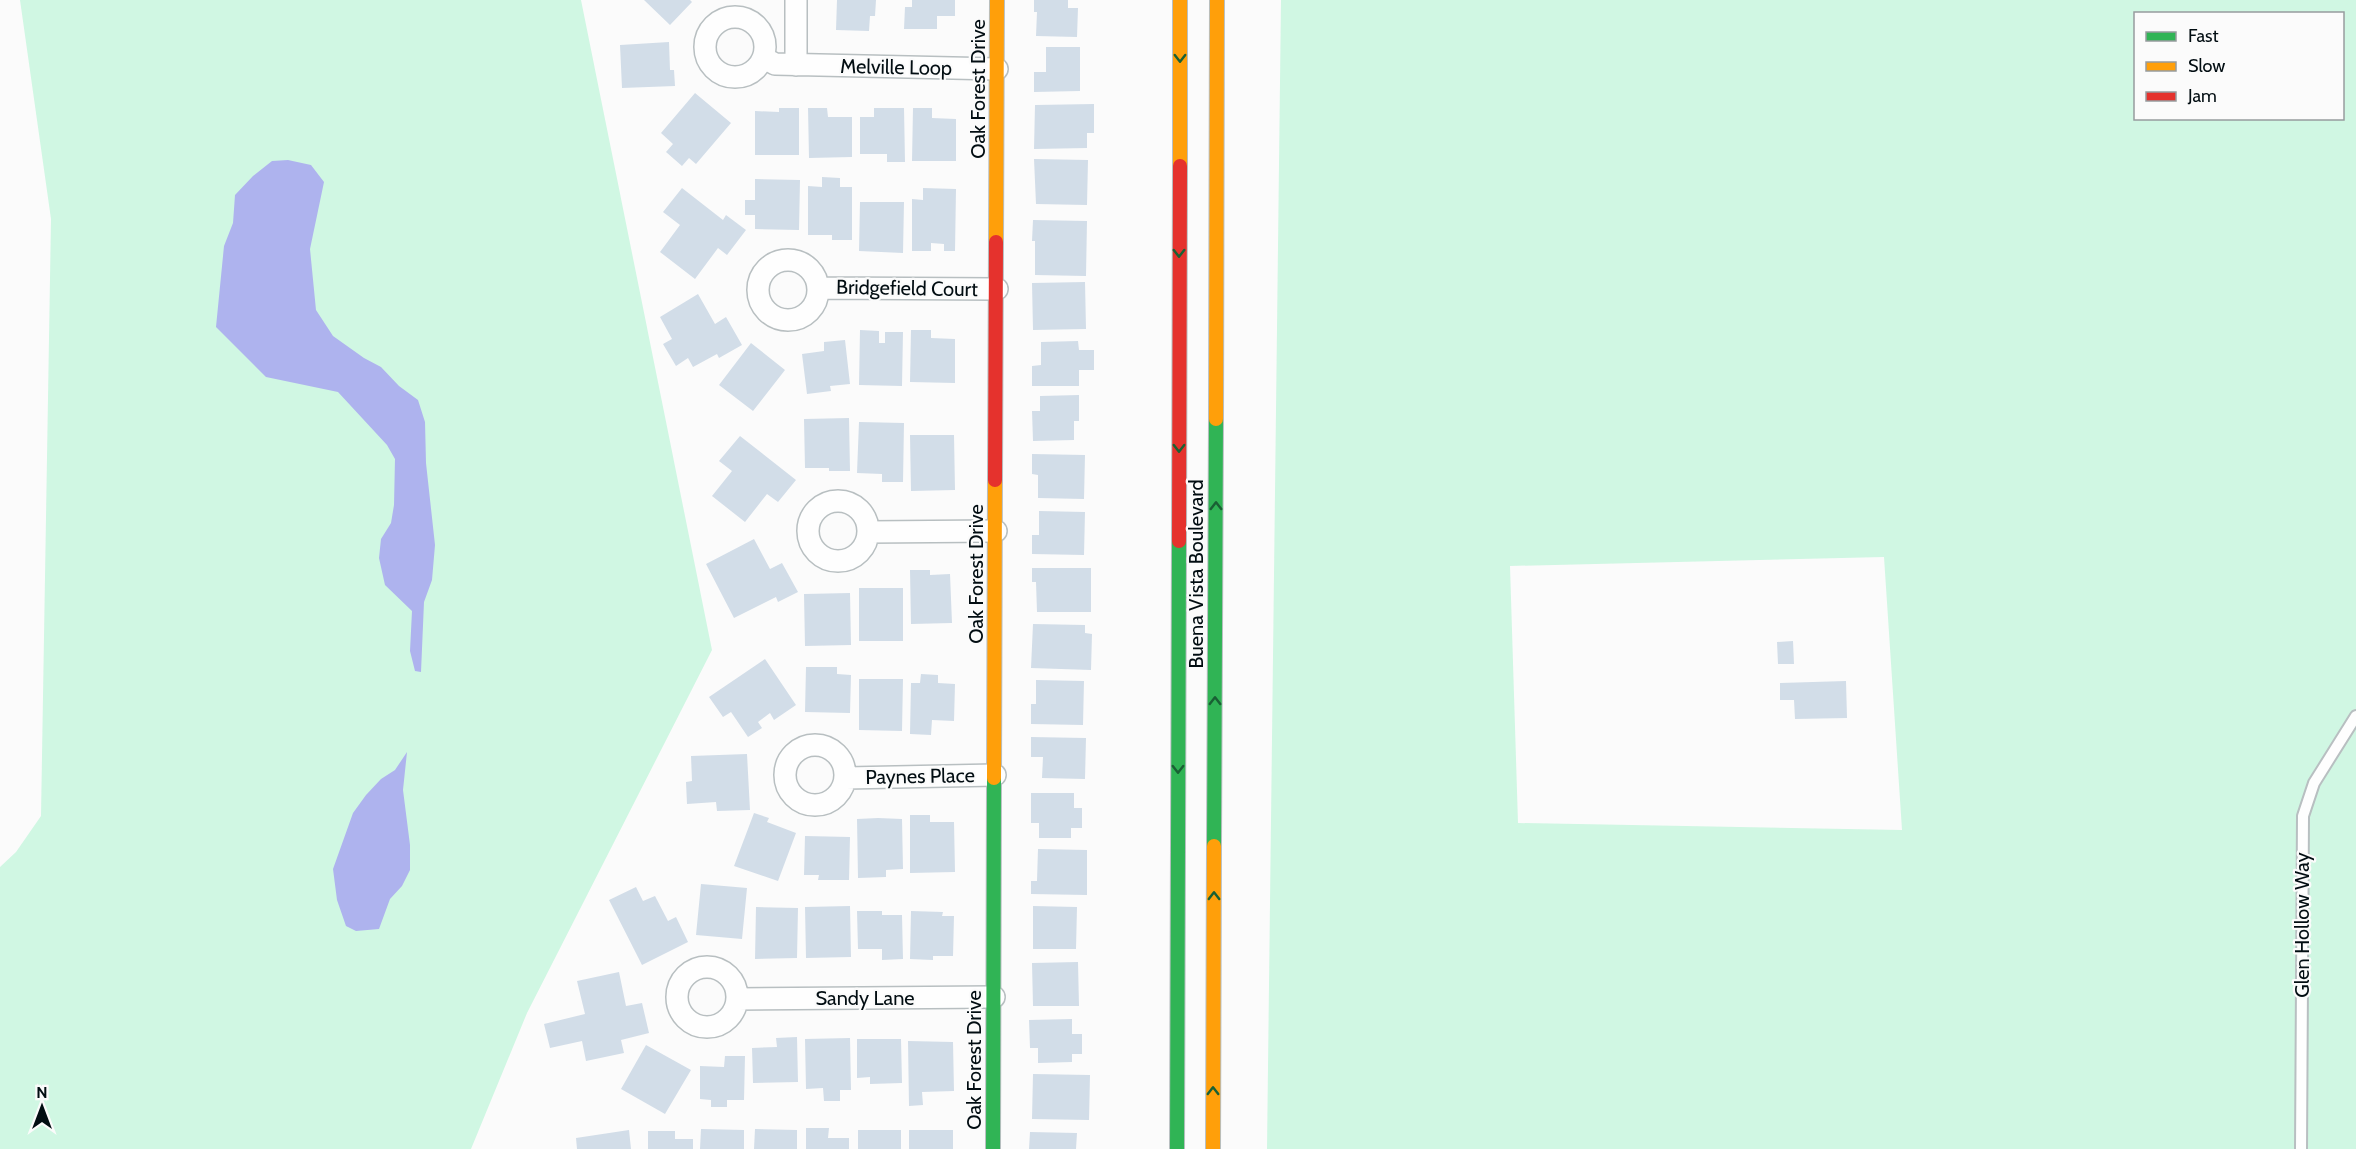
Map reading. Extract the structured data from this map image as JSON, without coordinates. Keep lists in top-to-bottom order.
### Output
{
  "streets": {
    "main road": ["Oak Forest Drive", "Buena Vista Boulevard"],
    "street": [
      "Melville Loop",
      "Bridgefield Court",
      "Paynes Place",
      "Sandy Lane"
    ],
    "lane": ["Glen Hollow Way"]
  },
  "crossings": [
    ["Melville Loop", "Oak Forest Drive"],
    ["Oak Forest Drive", "Bridgefield Court"],
    ["Oak Forest Drive", "Paynes Place"],
    ["Oak Forest Drive", "Sandy Lane"]
  ],
  "legend": ["Fast", "Slow", "Jam"],
  "north": "top"
}
